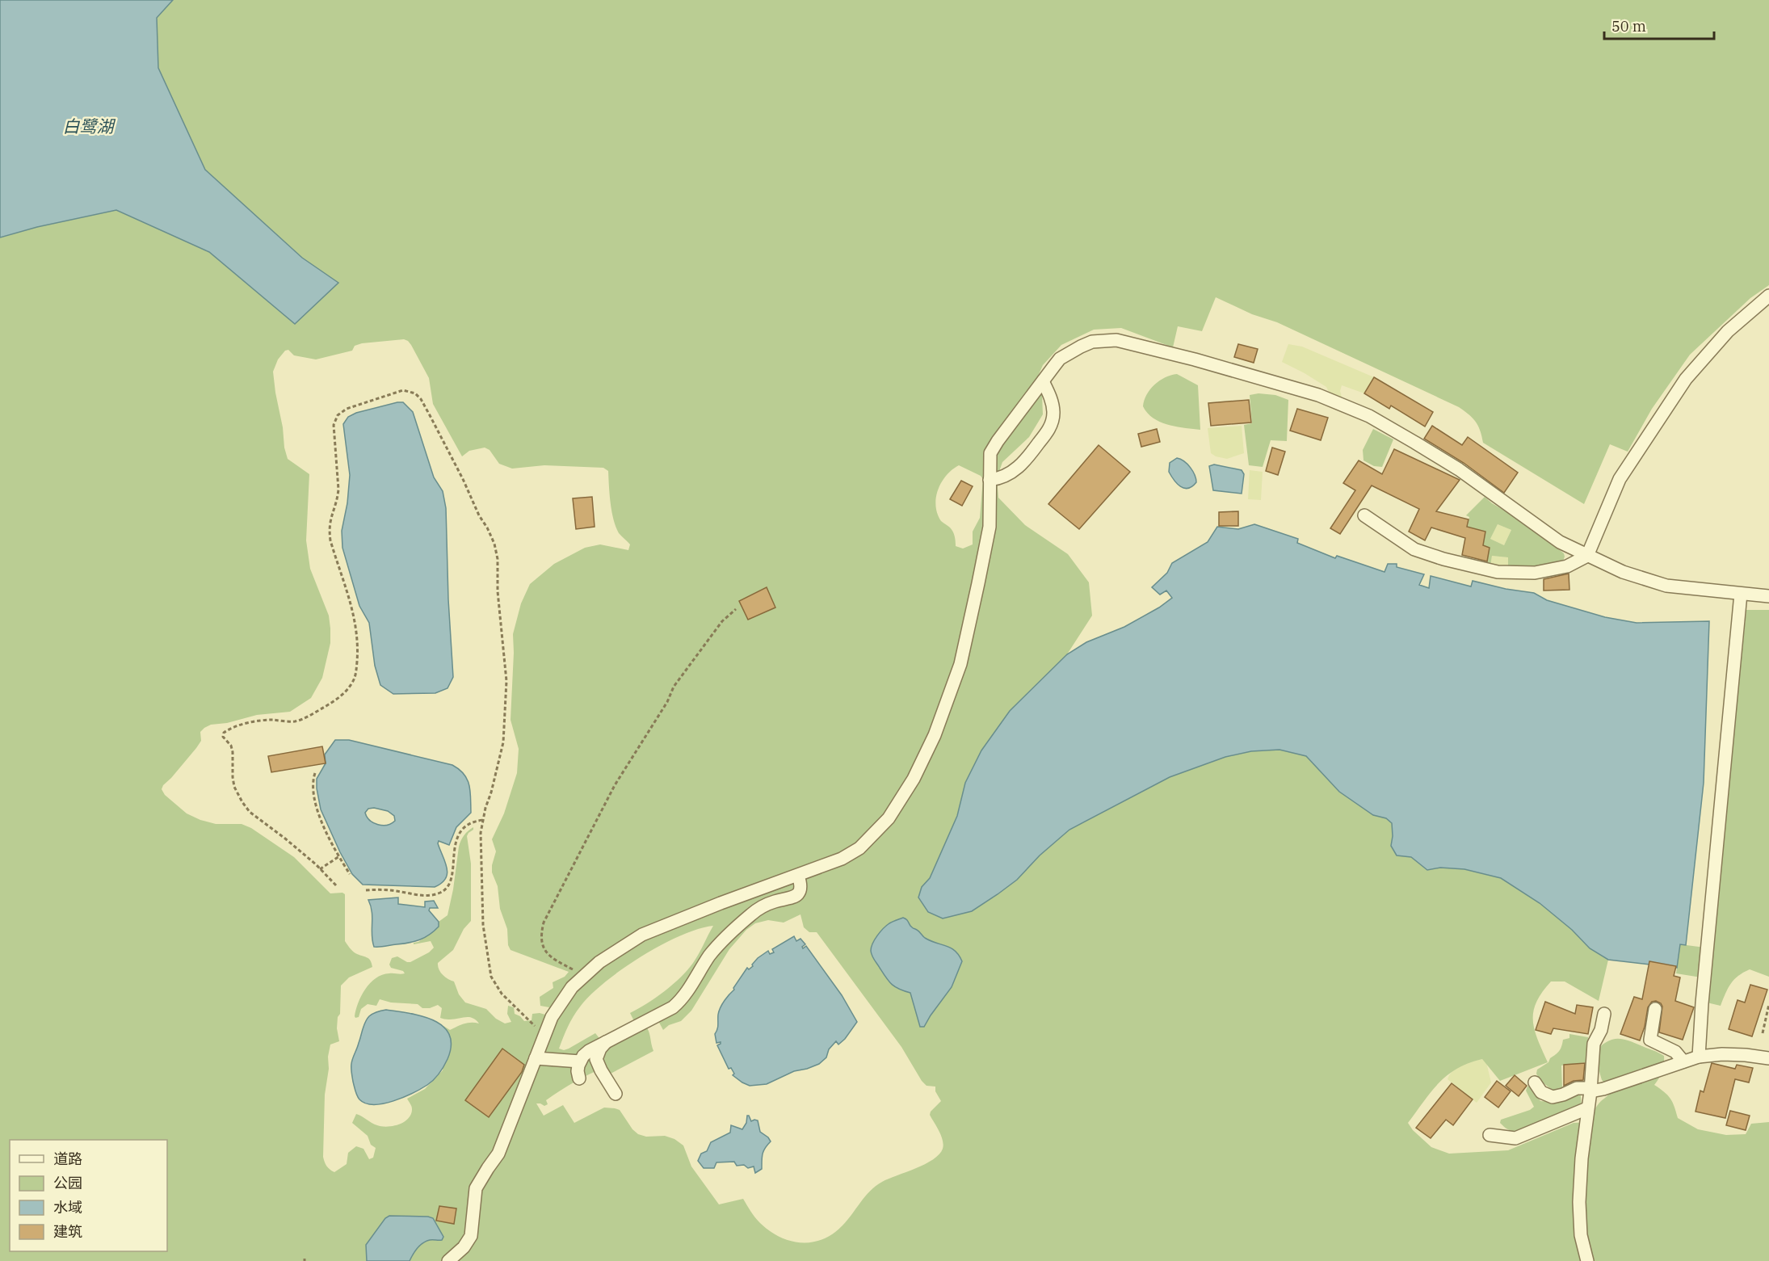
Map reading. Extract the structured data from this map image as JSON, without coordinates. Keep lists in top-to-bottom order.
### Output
{
  "water": ["白鹭湖"],
  "legend": [
    "道路",
    "公园",
    "水域",
    "建筑"
  ],
  "scale_bar": "50 m"
}
